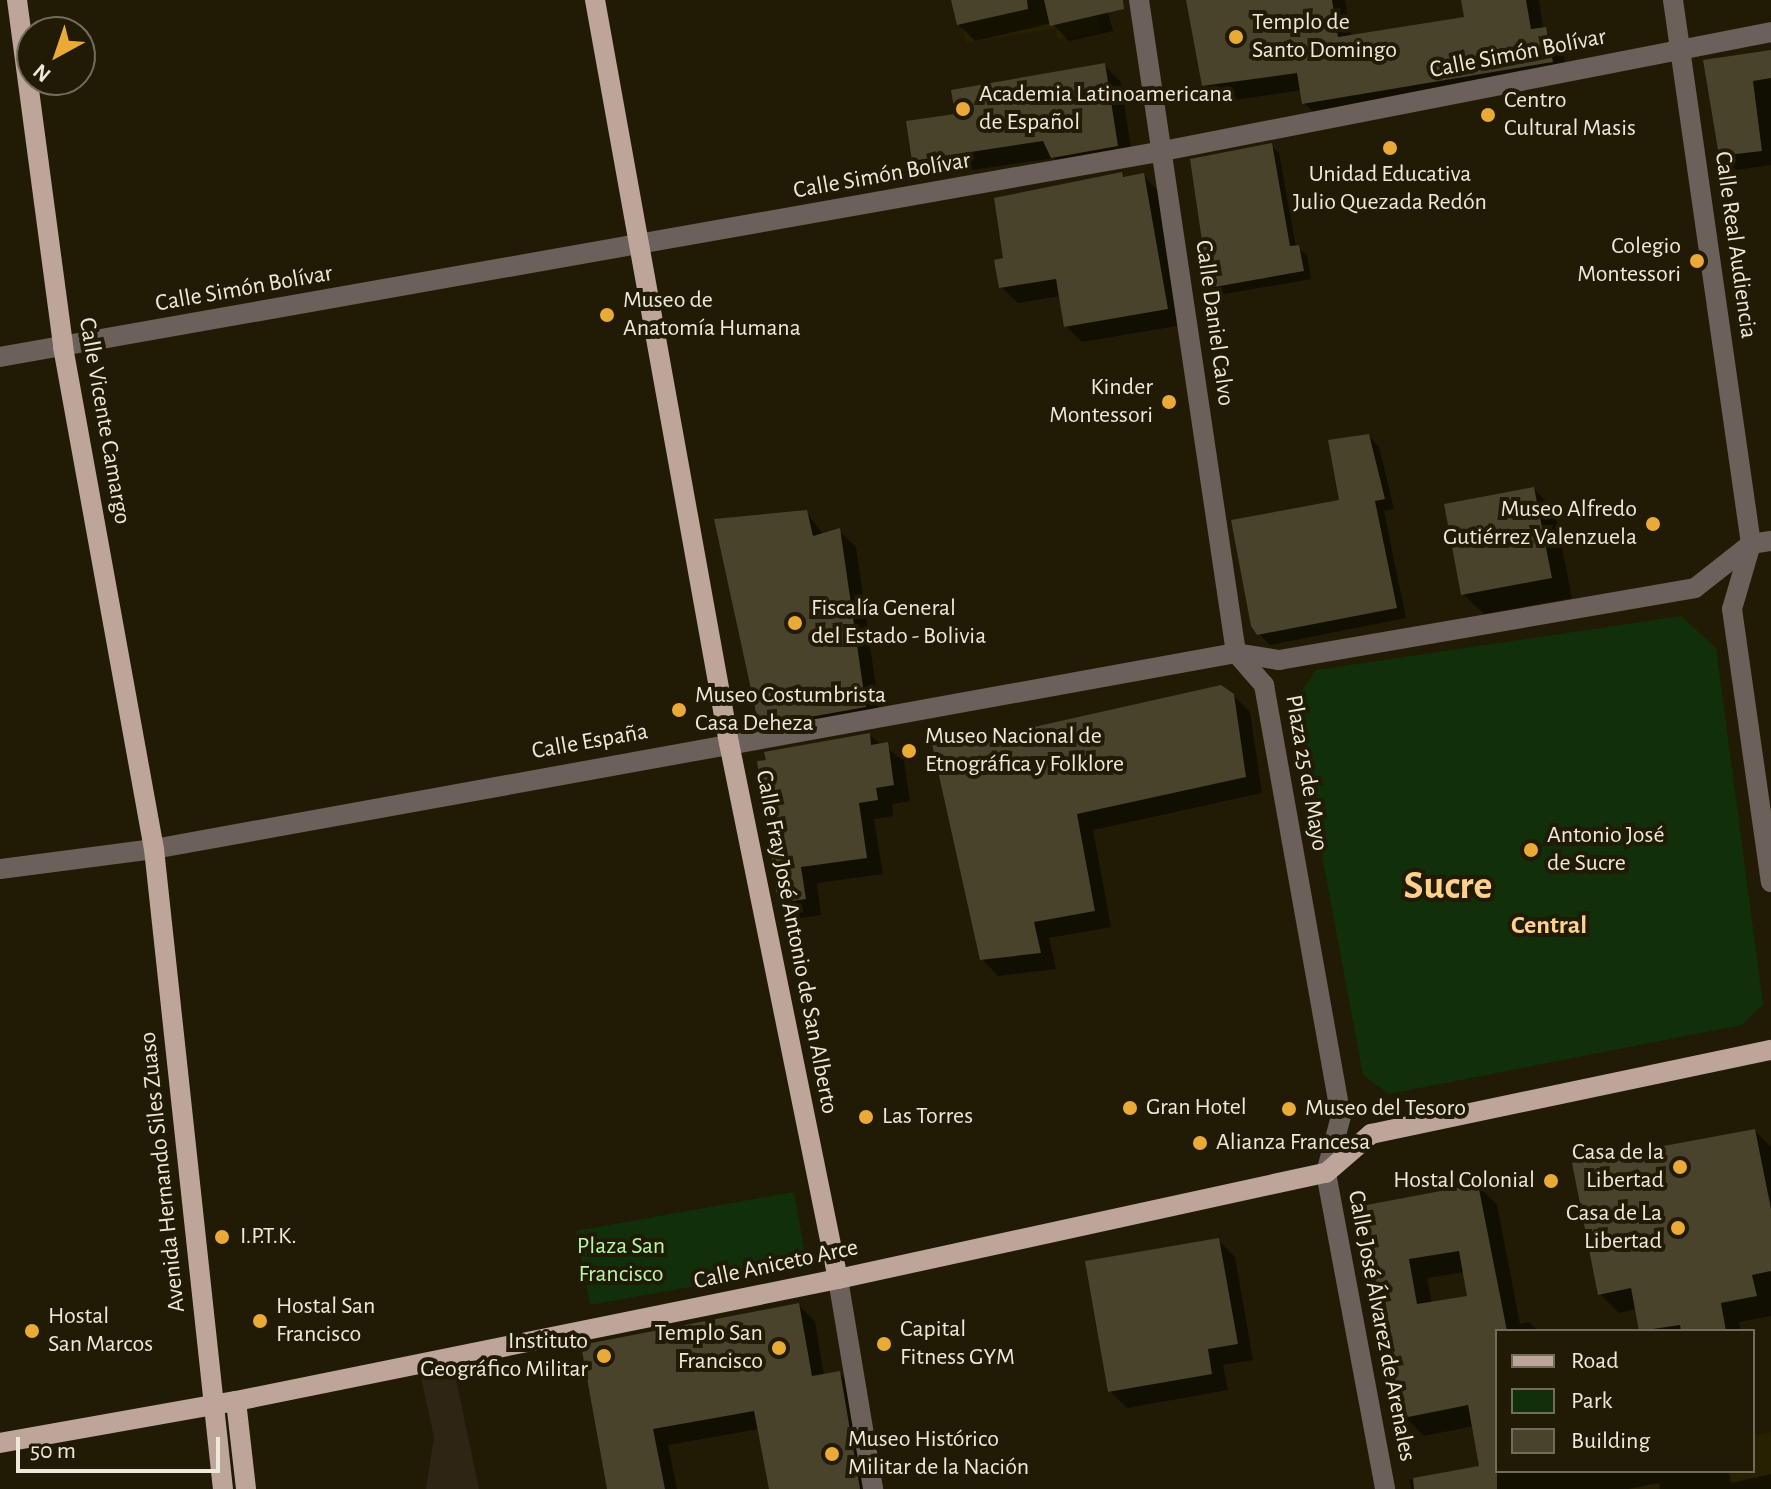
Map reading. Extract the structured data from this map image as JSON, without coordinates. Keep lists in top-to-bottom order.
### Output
{
  "streets": {
    "main road": [
      "Calle Vicente Camargo",
      "Calle Fray José Antonio de San Alberto",
      "Avenida Hernando Siles Zuaso",
      "Calle Aniceto Arce"
    ],
    "street": [
      "Calle Simón Bolívar",
      "Calle Real Audiencia",
      "Calle Daniel Calvo",
      "Calle España",
      "Plaza 25 de Mayo",
      "Calle José Álvarez de Arenales"
    ]
  },
  "crossings": [
    ["Calle Simón Bolívar", "Calle Real Audiencia"],
    ["Calle Simón Bolívar", "Calle Daniel Calvo"],
    ["Calle Simón Bolívar", "Calle Vicente Camargo"],
    ["Calle Simón Bolívar", "Calle Fray José Antonio de San Alberto"],
    ["Calle Daniel Calvo", "Calle España"],
    ["Calle Daniel Calvo", "Plaza 25 de Mayo"],
    ["Calle Vicente Camargo", "Calle España"],
    ["Calle Vicente Camargo", "Avenida Hernando Siles Zuaso"],
    ["Calle España", "Plaza 25 de Mayo"],
    ["Calle España", "Calle Fray José Antonio de San Alberto"],
    ["Calle España", "Avenida Hernando Siles Zuaso"],
    ["Plaza 25 de Mayo", "Calle Aniceto Arce"],
    ["Plaza 25 de Mayo", "Calle José Álvarez de Arenales"],
    ["Calle Fray José Antonio de San Alberto", "Calle Aniceto Arce"],
    ["Avenida Hernando Siles Zuaso", "Calle Aniceto Arce"],
    ["Calle Aniceto Arce", "Calle José Álvarez de Arenales"]
  ],
  "districts": ["Sucre", "Central"],
  "parks": ["Plaza San Francisco"],
  "places": [
    "Templo de Santo Domingo",
    "Academia Latinoamericana de Español",
    "Centro Cultural Masis",
    "Unidad Educativa Julio Quezada Redón",
    "Colegio Montessori",
    "Museo de Anatomía Humana",
    "Kinder Montessori",
    "Museo Alfredo Gutiérrez Valenzuela",
    "Fiscalía General del Estado - Bolivia",
    "Museo Costumbrista Casa Deheza",
    "Museo Nacional de Etnográfica y Folklore",
    "Antonio José de Sucre",
    "Gran Hotel",
    "Museo del Tesoro",
    "Las Torres",
    "Alianza Francesa",
    "Casa de la Libertad",
    "Hostal Colonial",
    "Casa de La Libertad",
    "I.P.T.K.",
    "Hostal San Francisco",
    "Hostal San Marcos",
    "Capital Fitness GYM",
    "Templo San Francisco",
    "Instituto Geográfico Militar",
    "Museo Histórico Militar de la Nación"
  ],
  "legend": ["Road", "Park", "Building"],
  "scale_bar": "50 m",
  "north": "bottom left"
}
